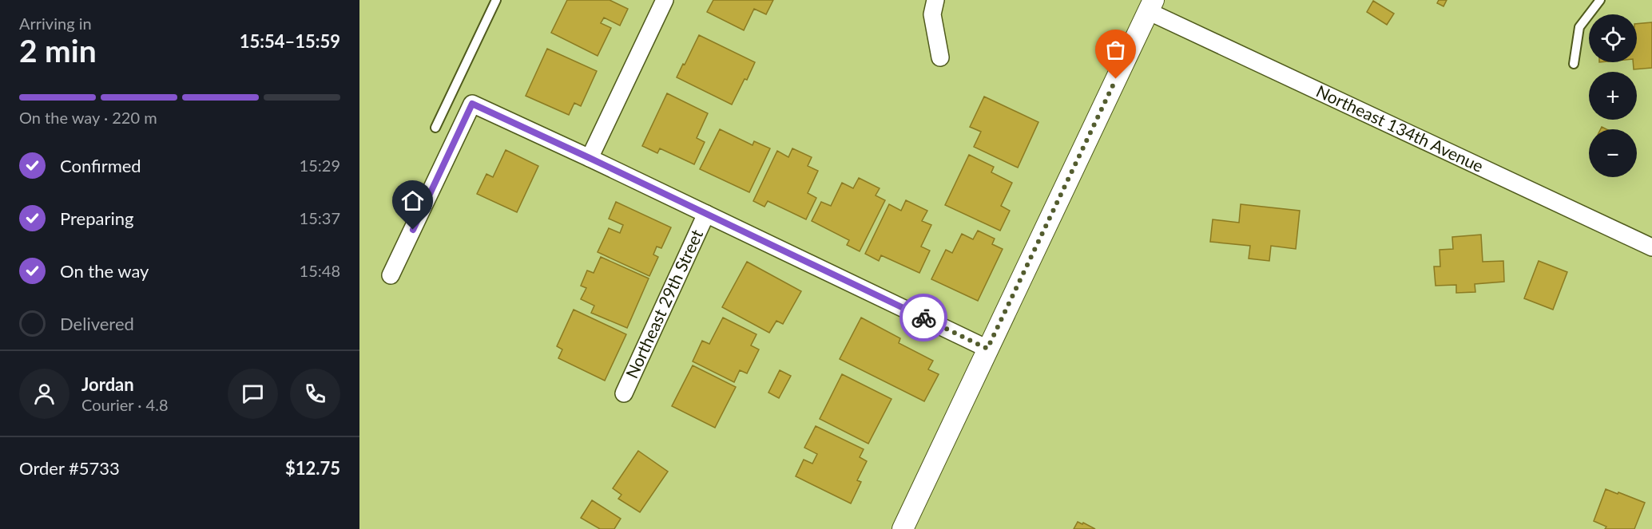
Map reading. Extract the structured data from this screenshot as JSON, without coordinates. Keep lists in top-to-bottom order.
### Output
{
  "streets": {
    "street": ["Northeast 134th Avenue", "Northeast 29th Street"]
  },
  "page": {
    "heading": ["2 min", "Arriving in", "15:54–15:59"],
    "panel": [
      "Jordan",
      "Courier · 4.8",
      "Order #5733",
      "$12.75"
    ],
    "map_buttons": ["+", "−"],
    "bar": "On the way · 220 m",
    "list": [
      ["Confirmed", "15:29"],
      ["Preparing", "15:37"],
      ["On the way", "15:48"],
      "Delivered"
    ]
  }
}
